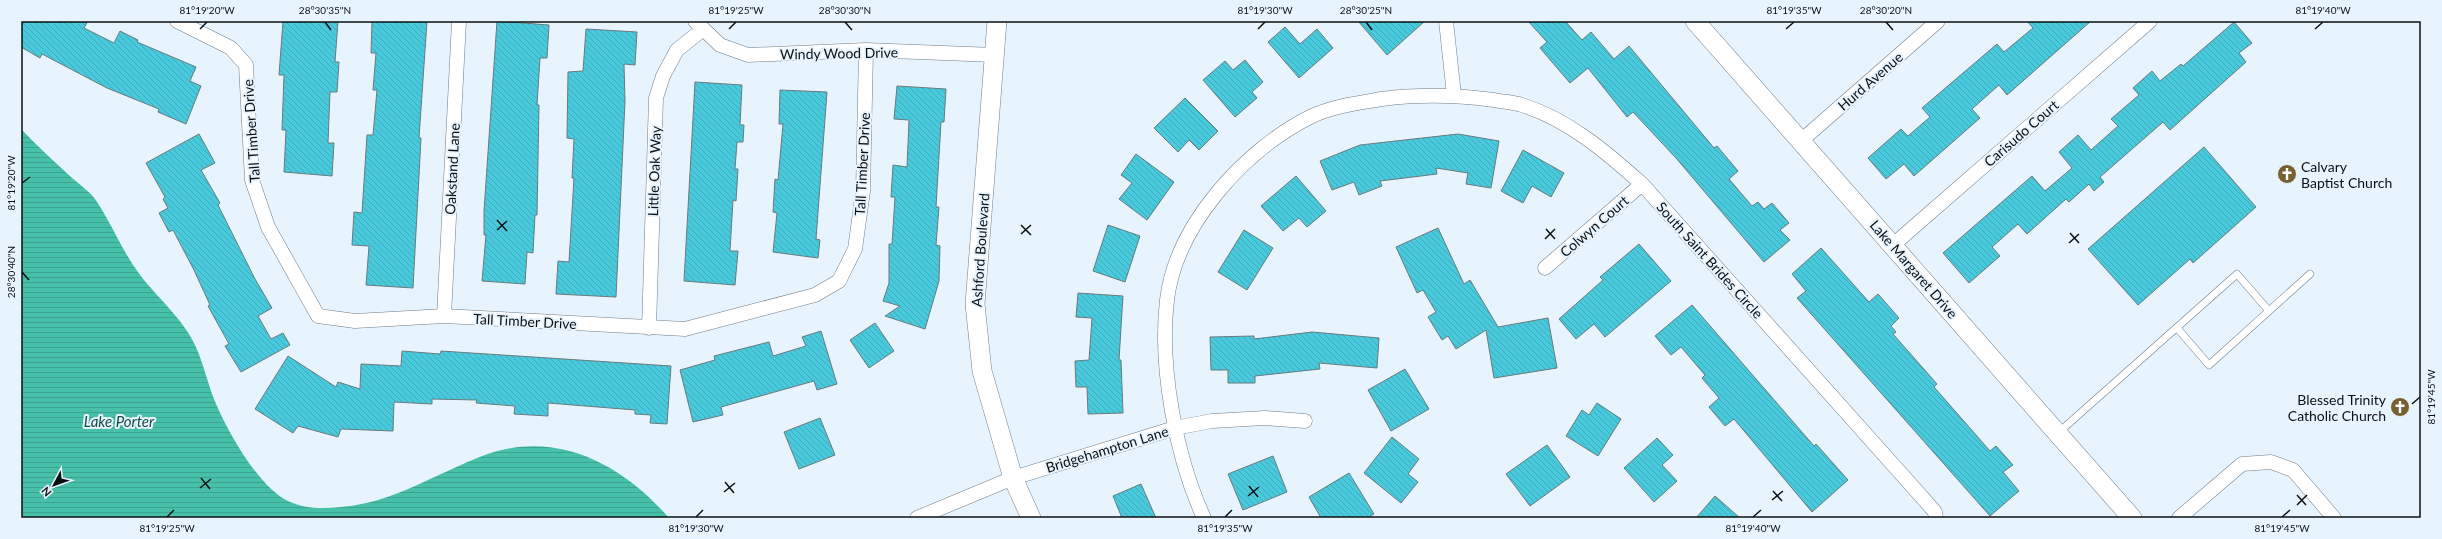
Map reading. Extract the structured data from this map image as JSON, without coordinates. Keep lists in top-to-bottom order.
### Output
{
  "streets": {
    "street": [
      "Windy Wood Drive",
      "Hurd Avenue",
      "Tall Timber Drive",
      "Carisudo Court",
      "Oakstand Lane",
      "Little Oak Way",
      "Colwyn Court",
      "Ashford Boulevard",
      "South Saint Brides Circle",
      "Lake Margaret Drive",
      "Bridgehampton Lane"
    ]
  },
  "crossings": [
    ["Windy Wood Drive", "Tall Timber Drive"],
    ["Windy Wood Drive", "Little Oak Way"],
    ["Windy Wood Drive", "Ashford Boulevard"],
    ["Hurd Avenue", "Lake Margaret Drive"],
    ["Tall Timber Drive", "Oakstand Lane"],
    ["Tall Timber Drive", "Little Oak Way"],
    ["Carisudo Court", "Lake Margaret Drive"],
    ["Colwyn Court", "South Saint Brides Circle"],
    ["Ashford Boulevard", "Bridgehampton Lane"],
    ["South Saint Brides Circle", "Bridgehampton Lane"]
  ],
  "water": ["Lake Porter"],
  "places": {
    "church": ["Calvary Baptist Church", "Blessed Trinity Catholic Church"]
  },
  "north": "bottom left",
  "coordinates": [
    "81°19'20\"W",
    "28°30'35\"N",
    "81°19'25\"W",
    "28°30'30\"N",
    "81°19'30\"W",
    "28°30'25\"N",
    "81°19'35\"W",
    "28°30'20\"N",
    "81°19'40\"W",
    "28°30'40\"N",
    "81°19'45\"W"
  ]
}
